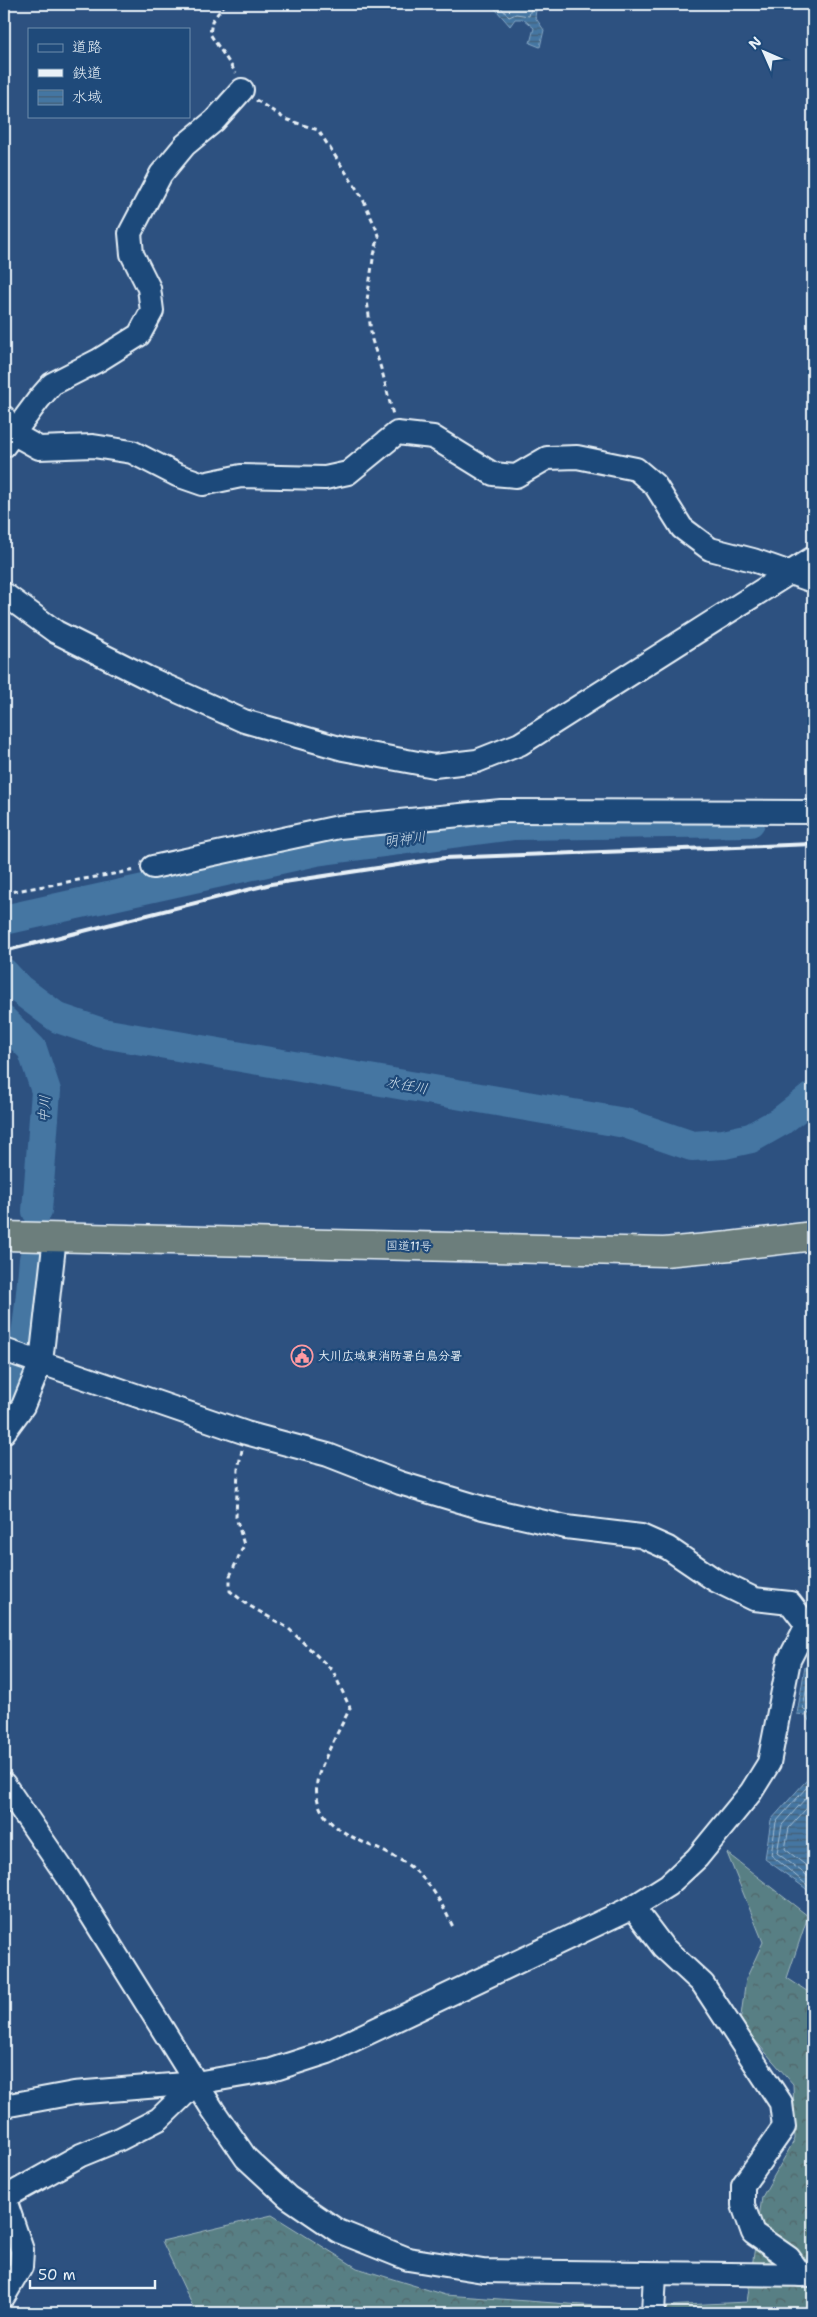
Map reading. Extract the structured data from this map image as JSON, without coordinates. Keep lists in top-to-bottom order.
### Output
{
  "streets": {
    "highway": ["国道11号"]
  },
  "water": ["明神川", "水任川", "中川"],
  "places": {
    "public building": ["大川広域東消防署白鳥分署"]
  },
  "legend": ["道路", "鉄道", "水域"],
  "scale_bar": "50 m",
  "north": "top left"
}
